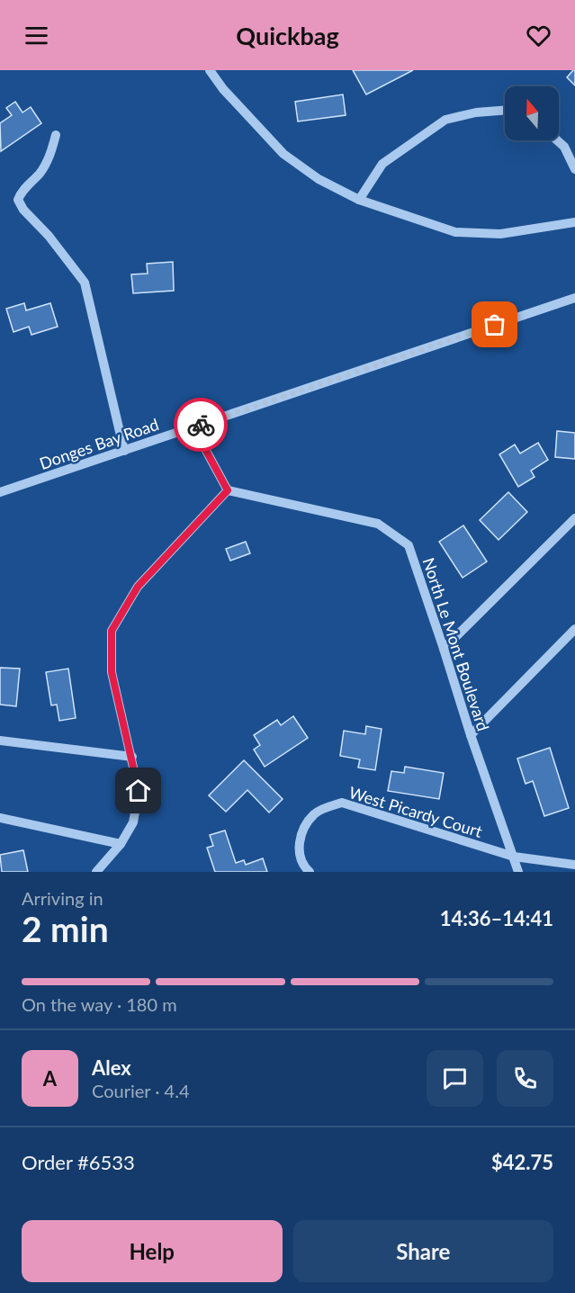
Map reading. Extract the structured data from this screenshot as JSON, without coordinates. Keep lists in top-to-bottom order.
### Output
{
  "streets": {
    "street": ["Donges Bay Road", "North Le Mont Boulevard", "West Picardy Court"]
  },
  "crossings": [
    ["North Le Mont Boulevard", "West Picardy Court"]
  ],
  "north": "top",
  "page": {
    "header": "Quickbag",
    "heading": ["2 min", "Arriving in", "14:36–14:41"],
    "panel": [
      "Alex",
      "Courier · 4.4",
      "Order #6533",
      "$42.75"
    ],
    "bar": "On the way · 180 m",
    "round": "A",
    "buttons": ["Help", "Share"]
  }
}
